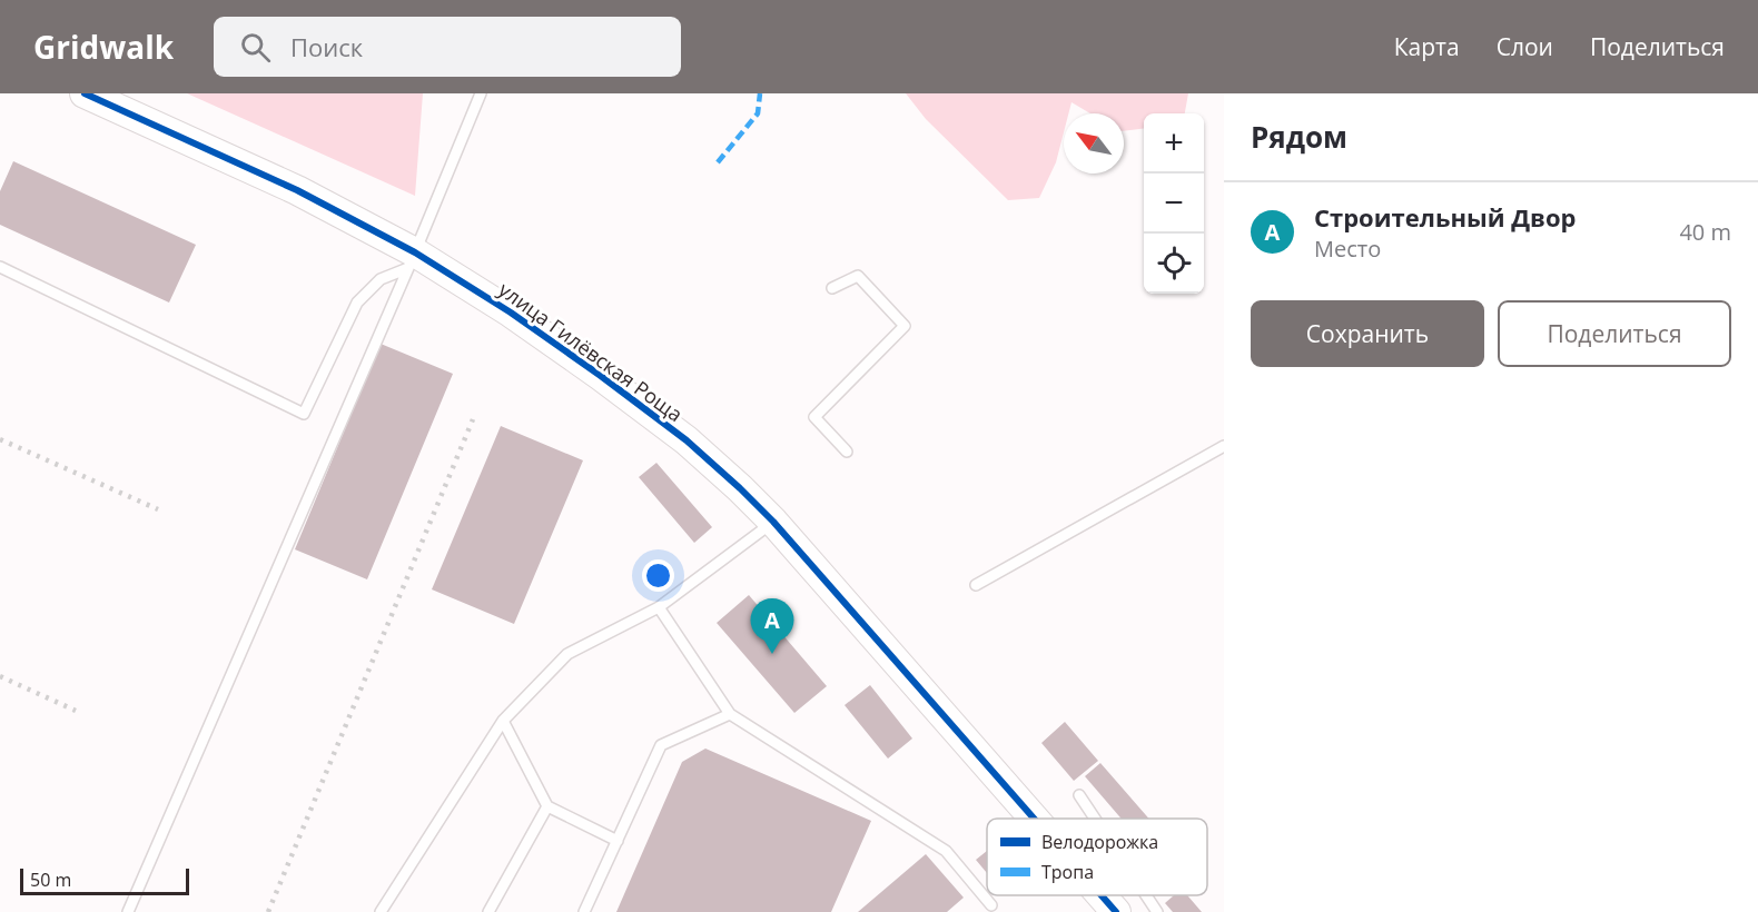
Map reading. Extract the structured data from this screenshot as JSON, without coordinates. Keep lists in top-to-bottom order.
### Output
{
  "streets": {
    "street": ["улица Гилёвская Роща"]
  },
  "legend": ["Велодорожка", "Тропа"],
  "scale_bar": "50 m",
  "north": "top left",
  "page": {
    "header": "Gridwalk",
    "search": "Поиск",
    "nav": ["Карта", "Слои", "Поделиться"],
    "heading": "Рядом",
    "map_buttons": ["+", "−"],
    "list": [
      {
        "mark": "A",
        "name": "Строительный Двор",
        "note": "Место",
        "value": "40 m"
      }
    ],
    "buttons": ["Сохранить", "Поделиться"],
    "pins": "A",
    "scale": "50 m"
  }
}
